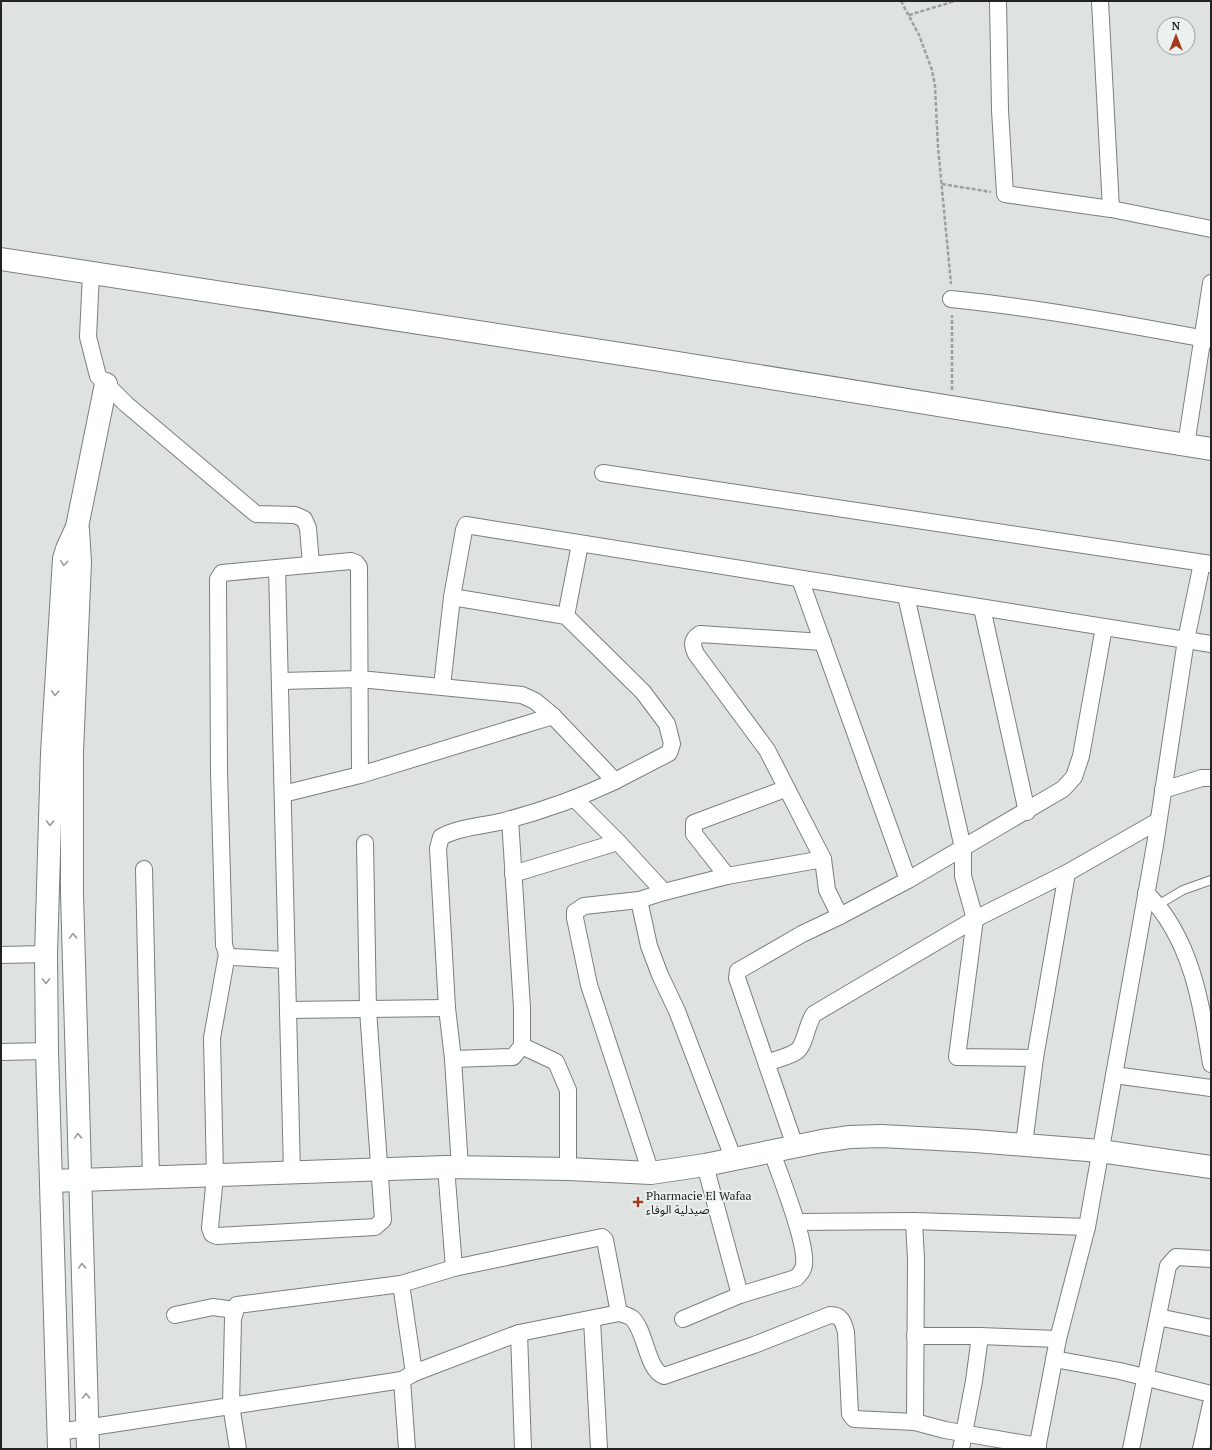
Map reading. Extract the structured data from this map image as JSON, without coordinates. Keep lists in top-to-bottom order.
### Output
{
  "places": {
    "health": ["Pharmacie El Wafaa صيدلية الوفاء"]
  },
  "north": "top"
}
